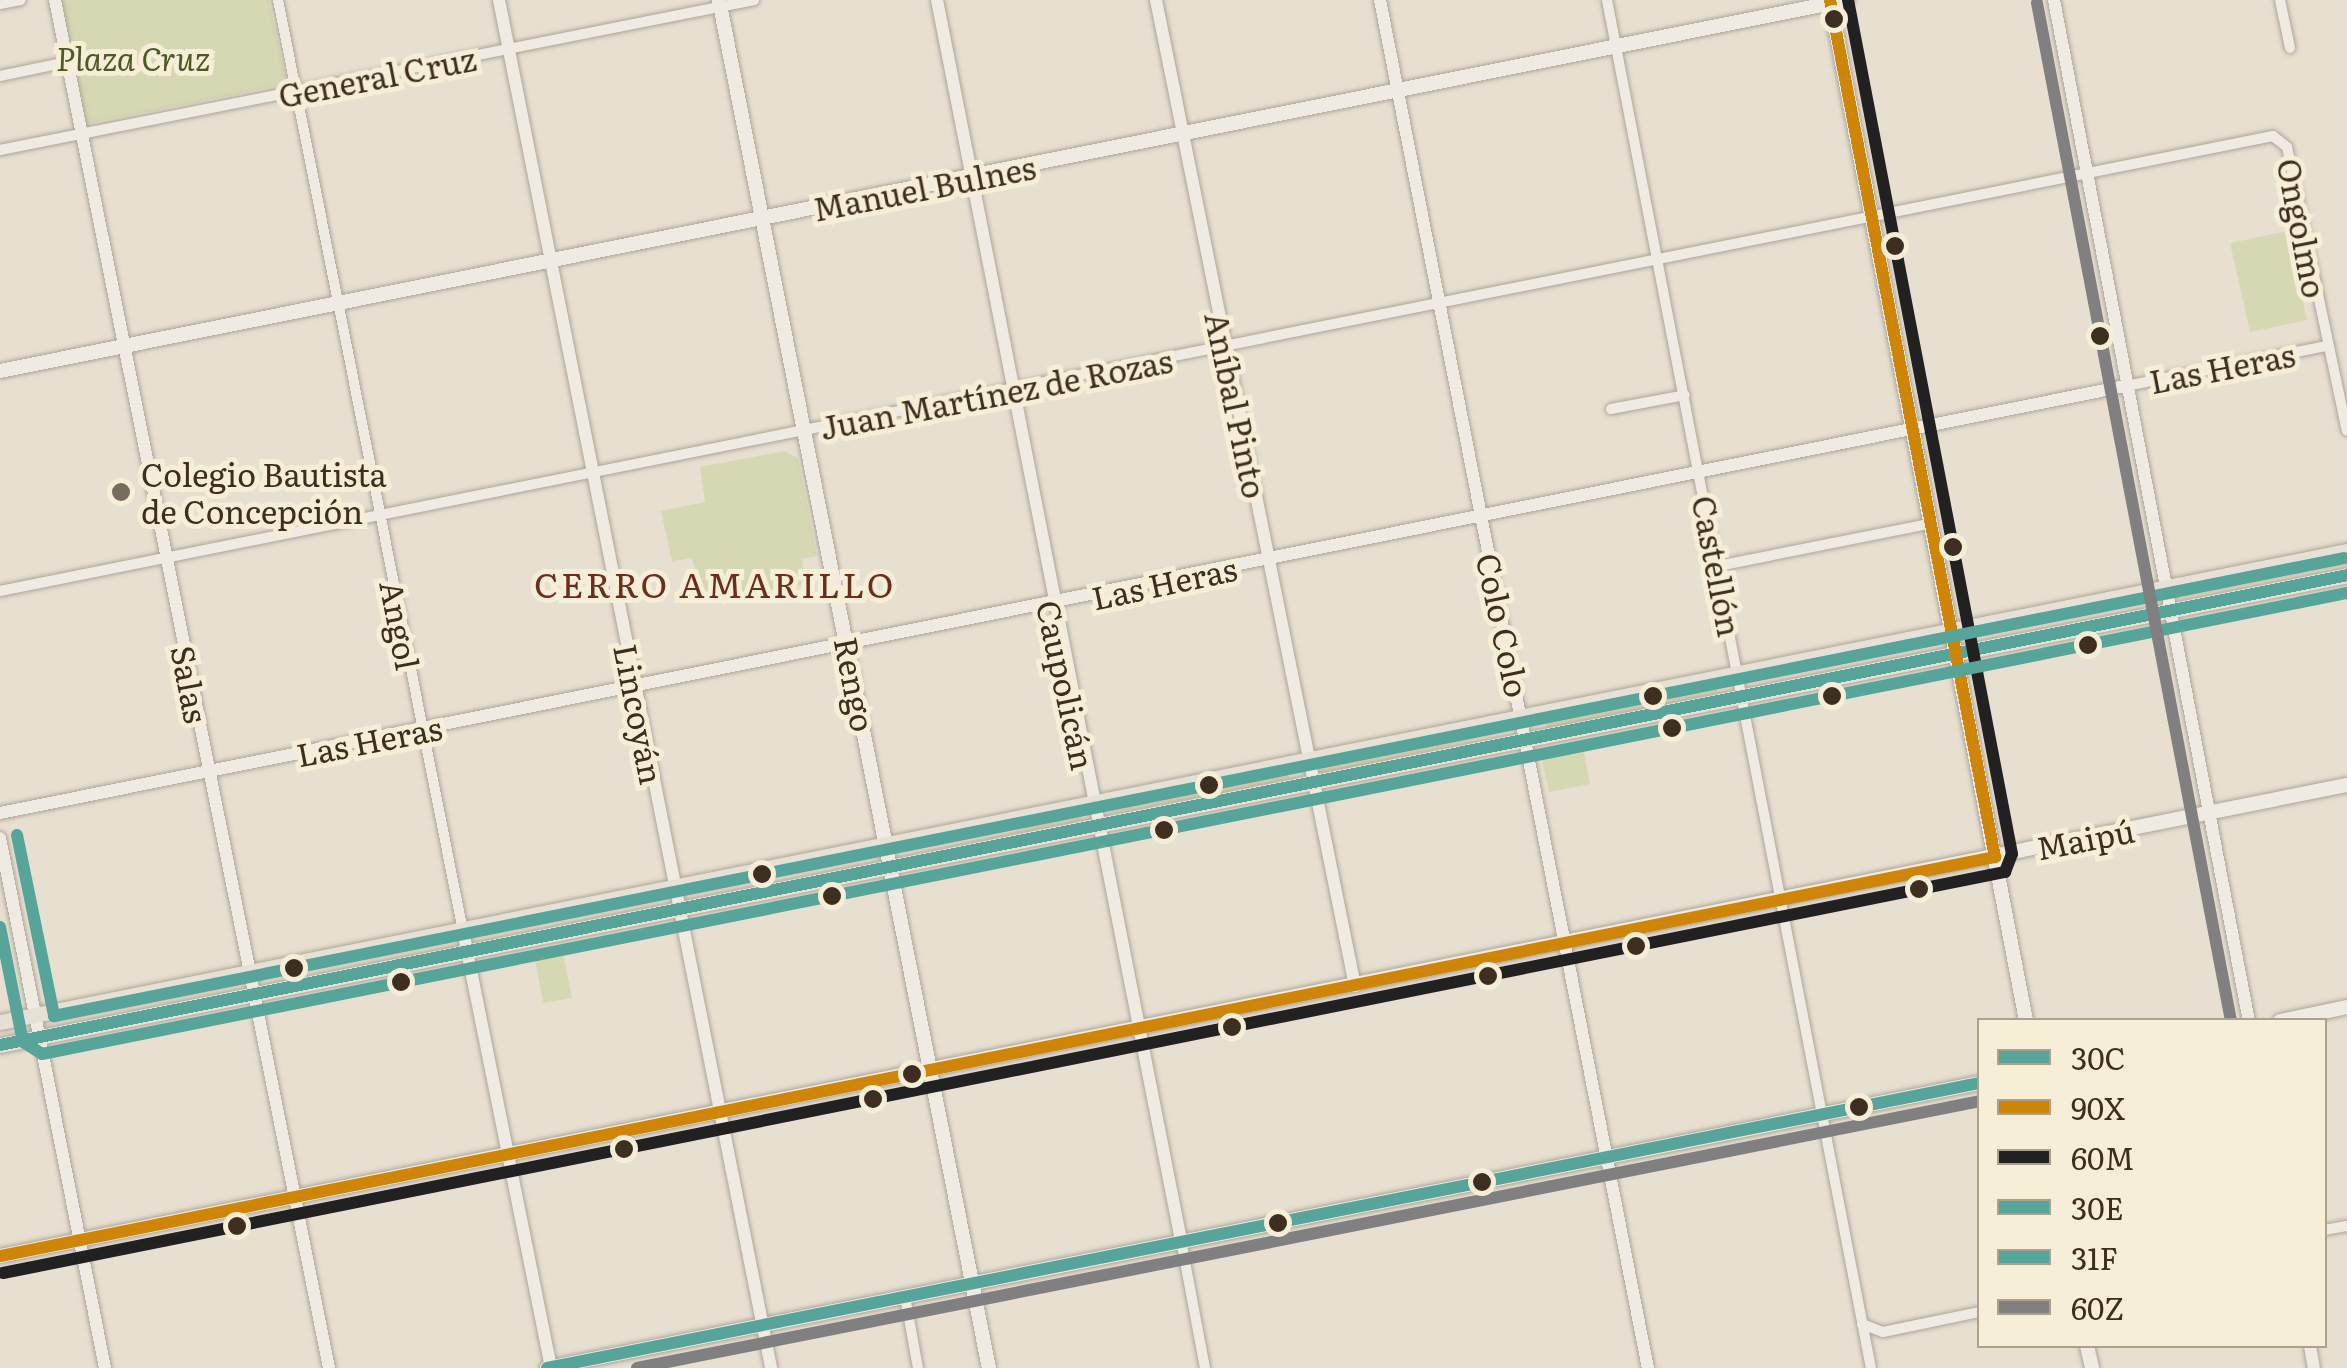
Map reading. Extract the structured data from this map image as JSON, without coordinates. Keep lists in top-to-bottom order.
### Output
{
  "streets": {
    "main road": ["Manuel Bulnes", "Rengo", "Maipú"],
    "street": [
      "General Cruz",
      "Ongolmo",
      "Las Heras",
      "Juan Martínez de Rozas",
      "Aníbal Pinto",
      "Castellón",
      "Angol",
      "Colo Colo",
      "Salas",
      "Caupolicán",
      "Lincoyán"
    ]
  },
  "crossings": [
    ["General Cruz", "Angol"],
    ["General Cruz", "Salas"],
    ["General Cruz", "Rengo"],
    ["General Cruz", "Lincoyán"],
    ["Manuel Bulnes", "Aníbal Pinto"],
    ["Manuel Bulnes", "Castellón"],
    ["Manuel Bulnes", "Angol"],
    ["Manuel Bulnes", "Colo Colo"],
    ["Manuel Bulnes", "Salas"],
    ["Manuel Bulnes", "Rengo"],
    ["Manuel Bulnes", "Caupolicán"],
    ["Manuel Bulnes", "Lincoyán"],
    ["Ongolmo", "Las Heras"],
    ["Ongolmo", "Juan Martínez de Rozas"],
    ["Las Heras", "Aníbal Pinto"],
    ["Las Heras", "Castellón"],
    ["Las Heras", "Angol"],
    ["Las Heras", "Colo Colo"],
    ["Las Heras", "Salas"],
    ["Las Heras", "Rengo"],
    ["Las Heras", "Caupolicán"],
    ["Las Heras", "Lincoyán"],
    ["Juan Martínez de Rozas", "Aníbal Pinto"],
    ["Juan Martínez de Rozas", "Castellón"],
    ["Juan Martínez de Rozas", "Angol"],
    ["Juan Martínez de Rozas", "Colo Colo"],
    ["Juan Martínez de Rozas", "Salas"],
    ["Juan Martínez de Rozas", "Rengo"],
    ["Juan Martínez de Rozas", "Caupolicán"],
    ["Juan Martínez de Rozas", "Lincoyán"],
    ["Aníbal Pinto", "Maipú"],
    ["Castellón", "Maipú"],
    ["Angol", "Maipú"],
    ["Colo Colo", "Maipú"],
    ["Salas", "Maipú"],
    ["Rengo", "Maipú"],
    ["Caupolicán", "Maipú"],
    ["Lincoyán", "Maipú"]
  ],
  "districts": ["CERRO AMARILLO"],
  "parks": ["Plaza Cruz"],
  "places": ["Colegio Bautista de Concepción"],
  "lines": [
    "transit line 90X",
    "transit line 60M",
    "transit line 60Z",
    "transit line 31F",
    "transit line 30C",
    "transit line 30E"
  ],
  "legend": [
    "30C",
    "90X",
    "60M",
    "30E",
    "31F",
    "60Z"
  ]
}
